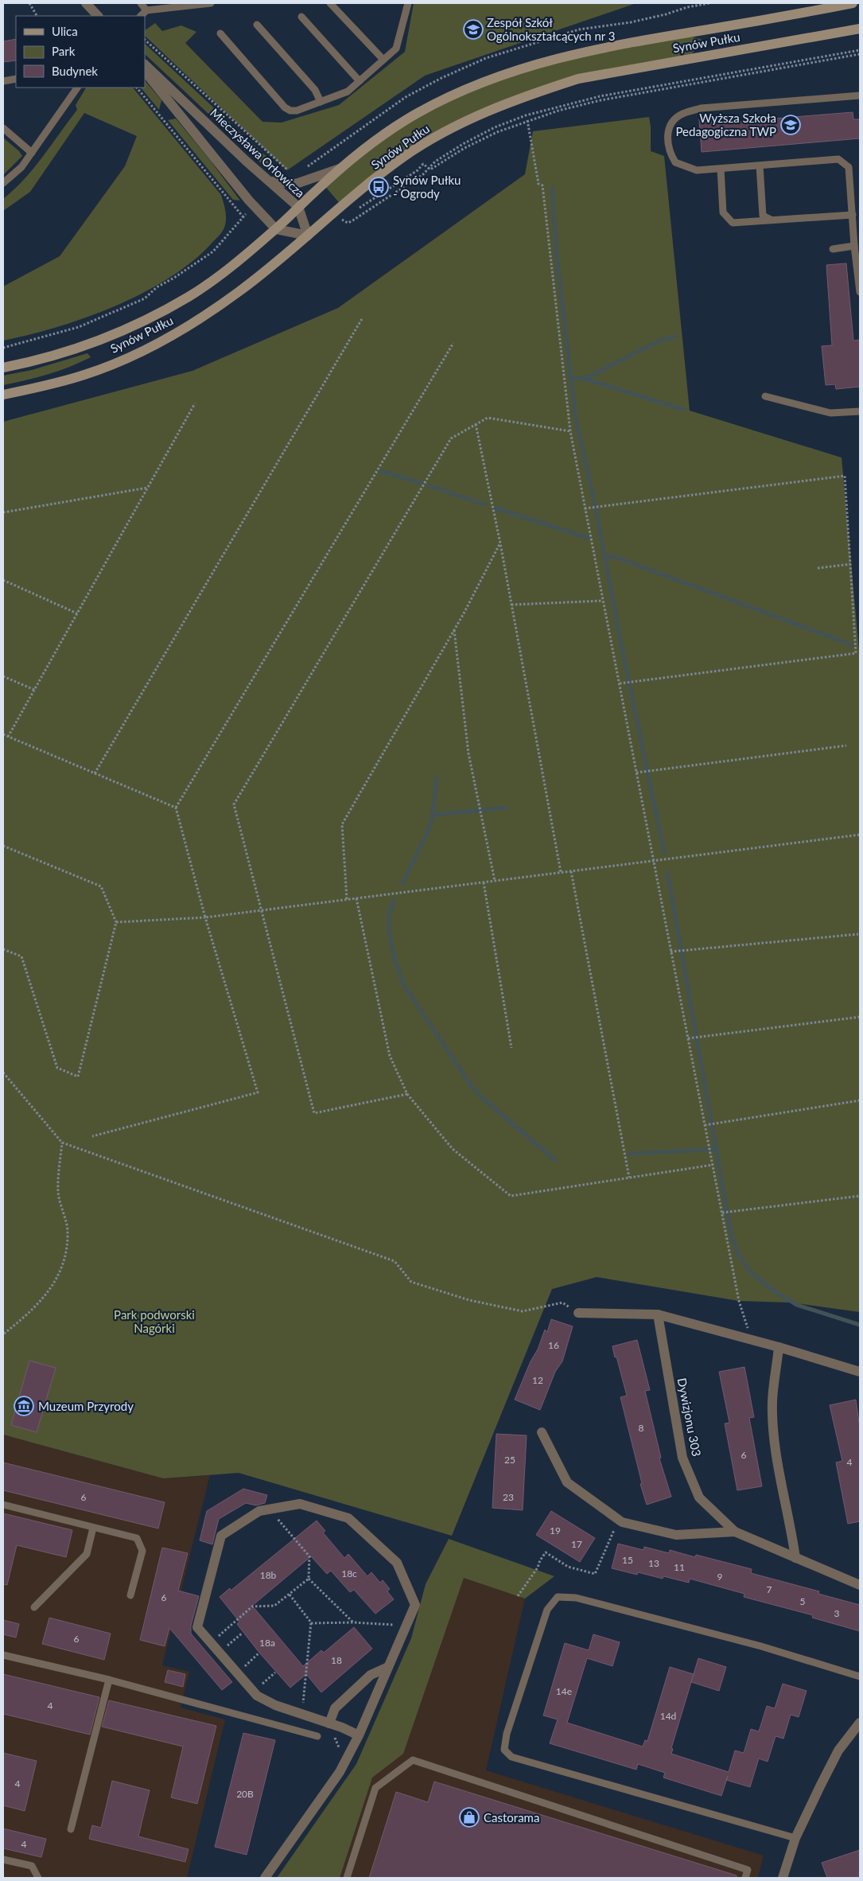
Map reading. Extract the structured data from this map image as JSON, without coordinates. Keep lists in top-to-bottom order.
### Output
{
  "streets": {
    "main road": ["Synów Pułku"],
    "street": ["Mieczysława Orłowicza", "Dywizjonu 303"]
  },
  "crossings": [
    ["Synów Pułku", "Mieczysława Orłowicza"]
  ],
  "parks": ["Park podworski Nagórki"],
  "places": {
    "school or university": ["Zespół Szkół Ogólnokształcących nr 3", "Wyższa Szkoła Pedagogiczna TWP"],
    "bus stop": ["Synów Pułku - Ogrody"],
    "museum": ["Muzeum Przyrody"],
    "shop": ["Castorama"]
  },
  "house_numbers": [
    "16",
    "12",
    "8",
    "6",
    "25",
    "4",
    "6",
    "23",
    "19",
    "17",
    "15",
    "13",
    "11",
    "18c",
    "18b",
    "9",
    "7",
    "6",
    "5",
    "3",
    "6",
    "18a",
    "18",
    "14e",
    "4",
    "14d",
    "4",
    "20B",
    "4"
  ],
  "legend": ["Ulica", "Park", "Budynek"]
}
